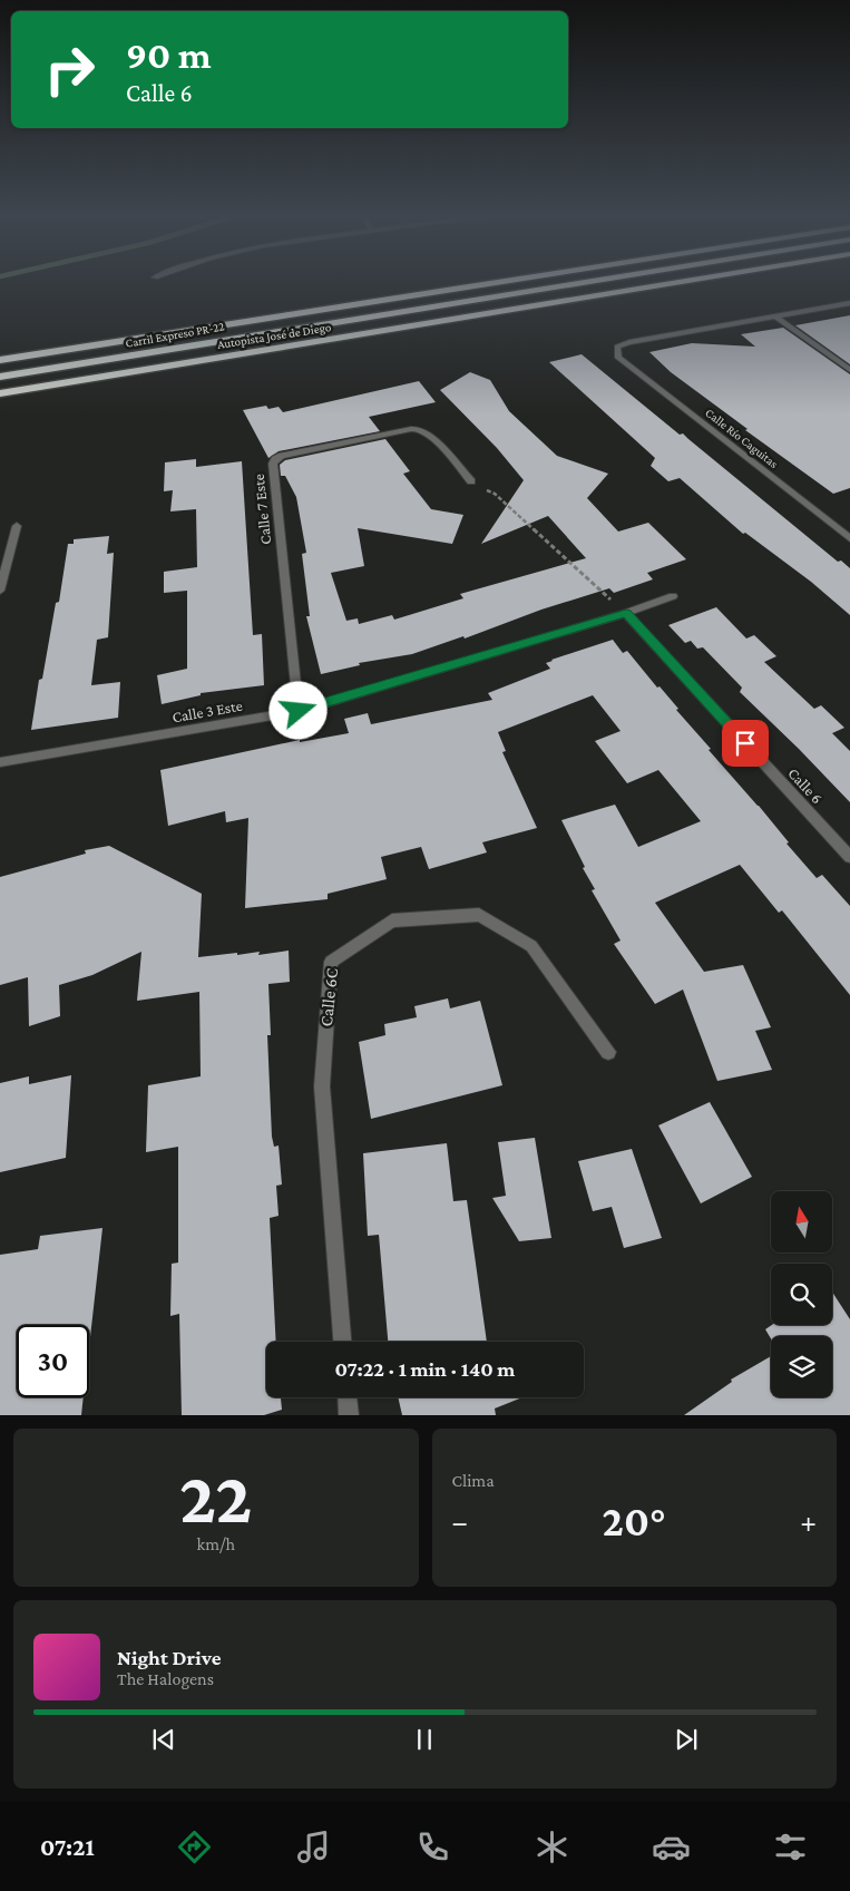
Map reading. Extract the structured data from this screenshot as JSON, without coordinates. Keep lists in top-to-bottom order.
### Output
{
  "streets": {
    "highway": ["Carril Expreso PR-22", "Autopista José de Diego"],
    "street": [
      "Calle Río Caguitas",
      "Calle 7 Este",
      "Calle 3 Este",
      "Calle 6",
      "Calle 6C"
    ]
  },
  "crossings": [
    ["Calle 7 Este", "Calle 3 Este"],
    ["Calle 3 Este", "Calle 6"]
  ],
  "north": "top",
  "page": {
    "turn": ["90 m", "Calle 6"],
    "limit": "30",
    "trip": "07:22 · 1 min · 140 m",
    "tile": [
      ["22", "km/h"],
      "Clima"
    ],
    "heat": ["−", "20°", "+"],
    "song": ["Night Drive", "The Halogens"],
    "tabs": "07:21"
  }
}
